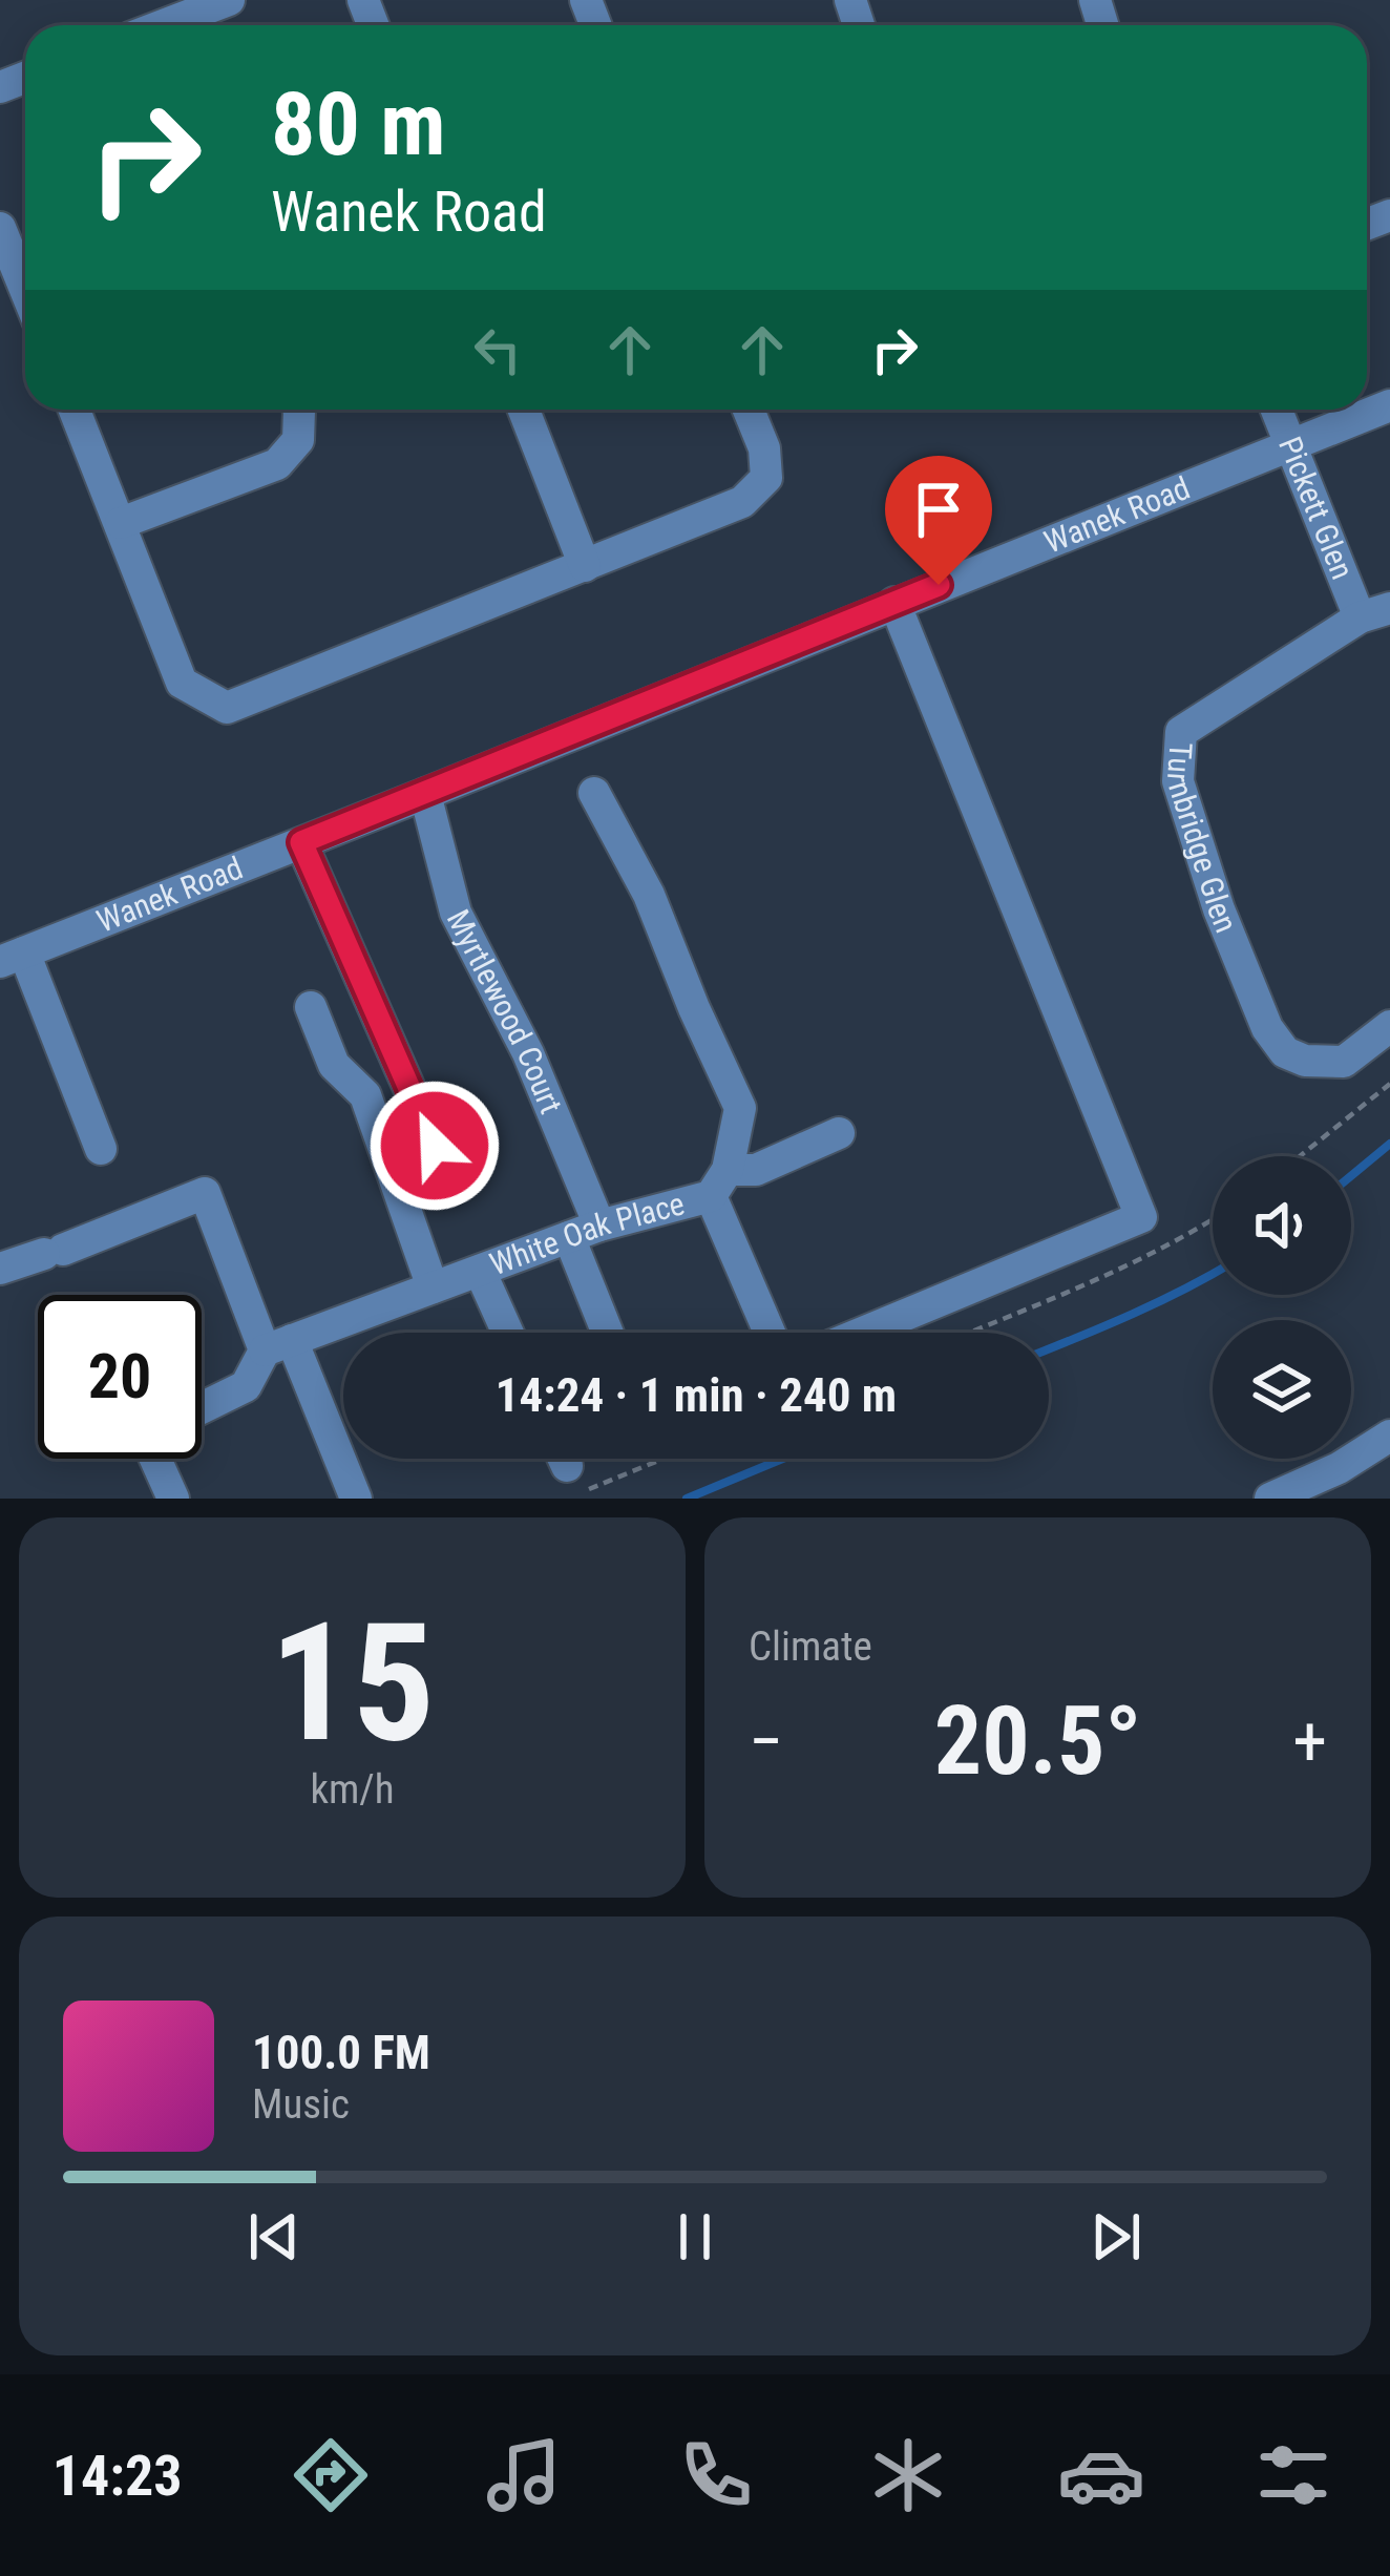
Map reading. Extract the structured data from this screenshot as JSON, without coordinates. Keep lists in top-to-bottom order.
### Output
{
  "streets": {
    "street": [
      "Pickett Glen",
      "Wanek Road",
      "Turnbridge Glen",
      "Myrtlewood Court",
      "White Oak Place"
    ]
  },
  "crossings": [
    ["Pickett Glen", "Wanek Road"],
    ["Pickett Glen", "Turnbridge Glen"],
    ["Wanek Road", "Myrtlewood Court"],
    ["Myrtlewood Court", "White Oak Place"]
  ],
  "page": {
    "turn": ["80 m", "Wanek Road"],
    "limit": "20",
    "trip": "14:24 · 1 min · 240 m",
    "tile": [
      ["15", "km/h"],
      "Climate"
    ],
    "heat": ["−", "20.5°", "+"],
    "song": ["100.0 FM", "Music"],
    "tabs": "14:23"
  }
}
